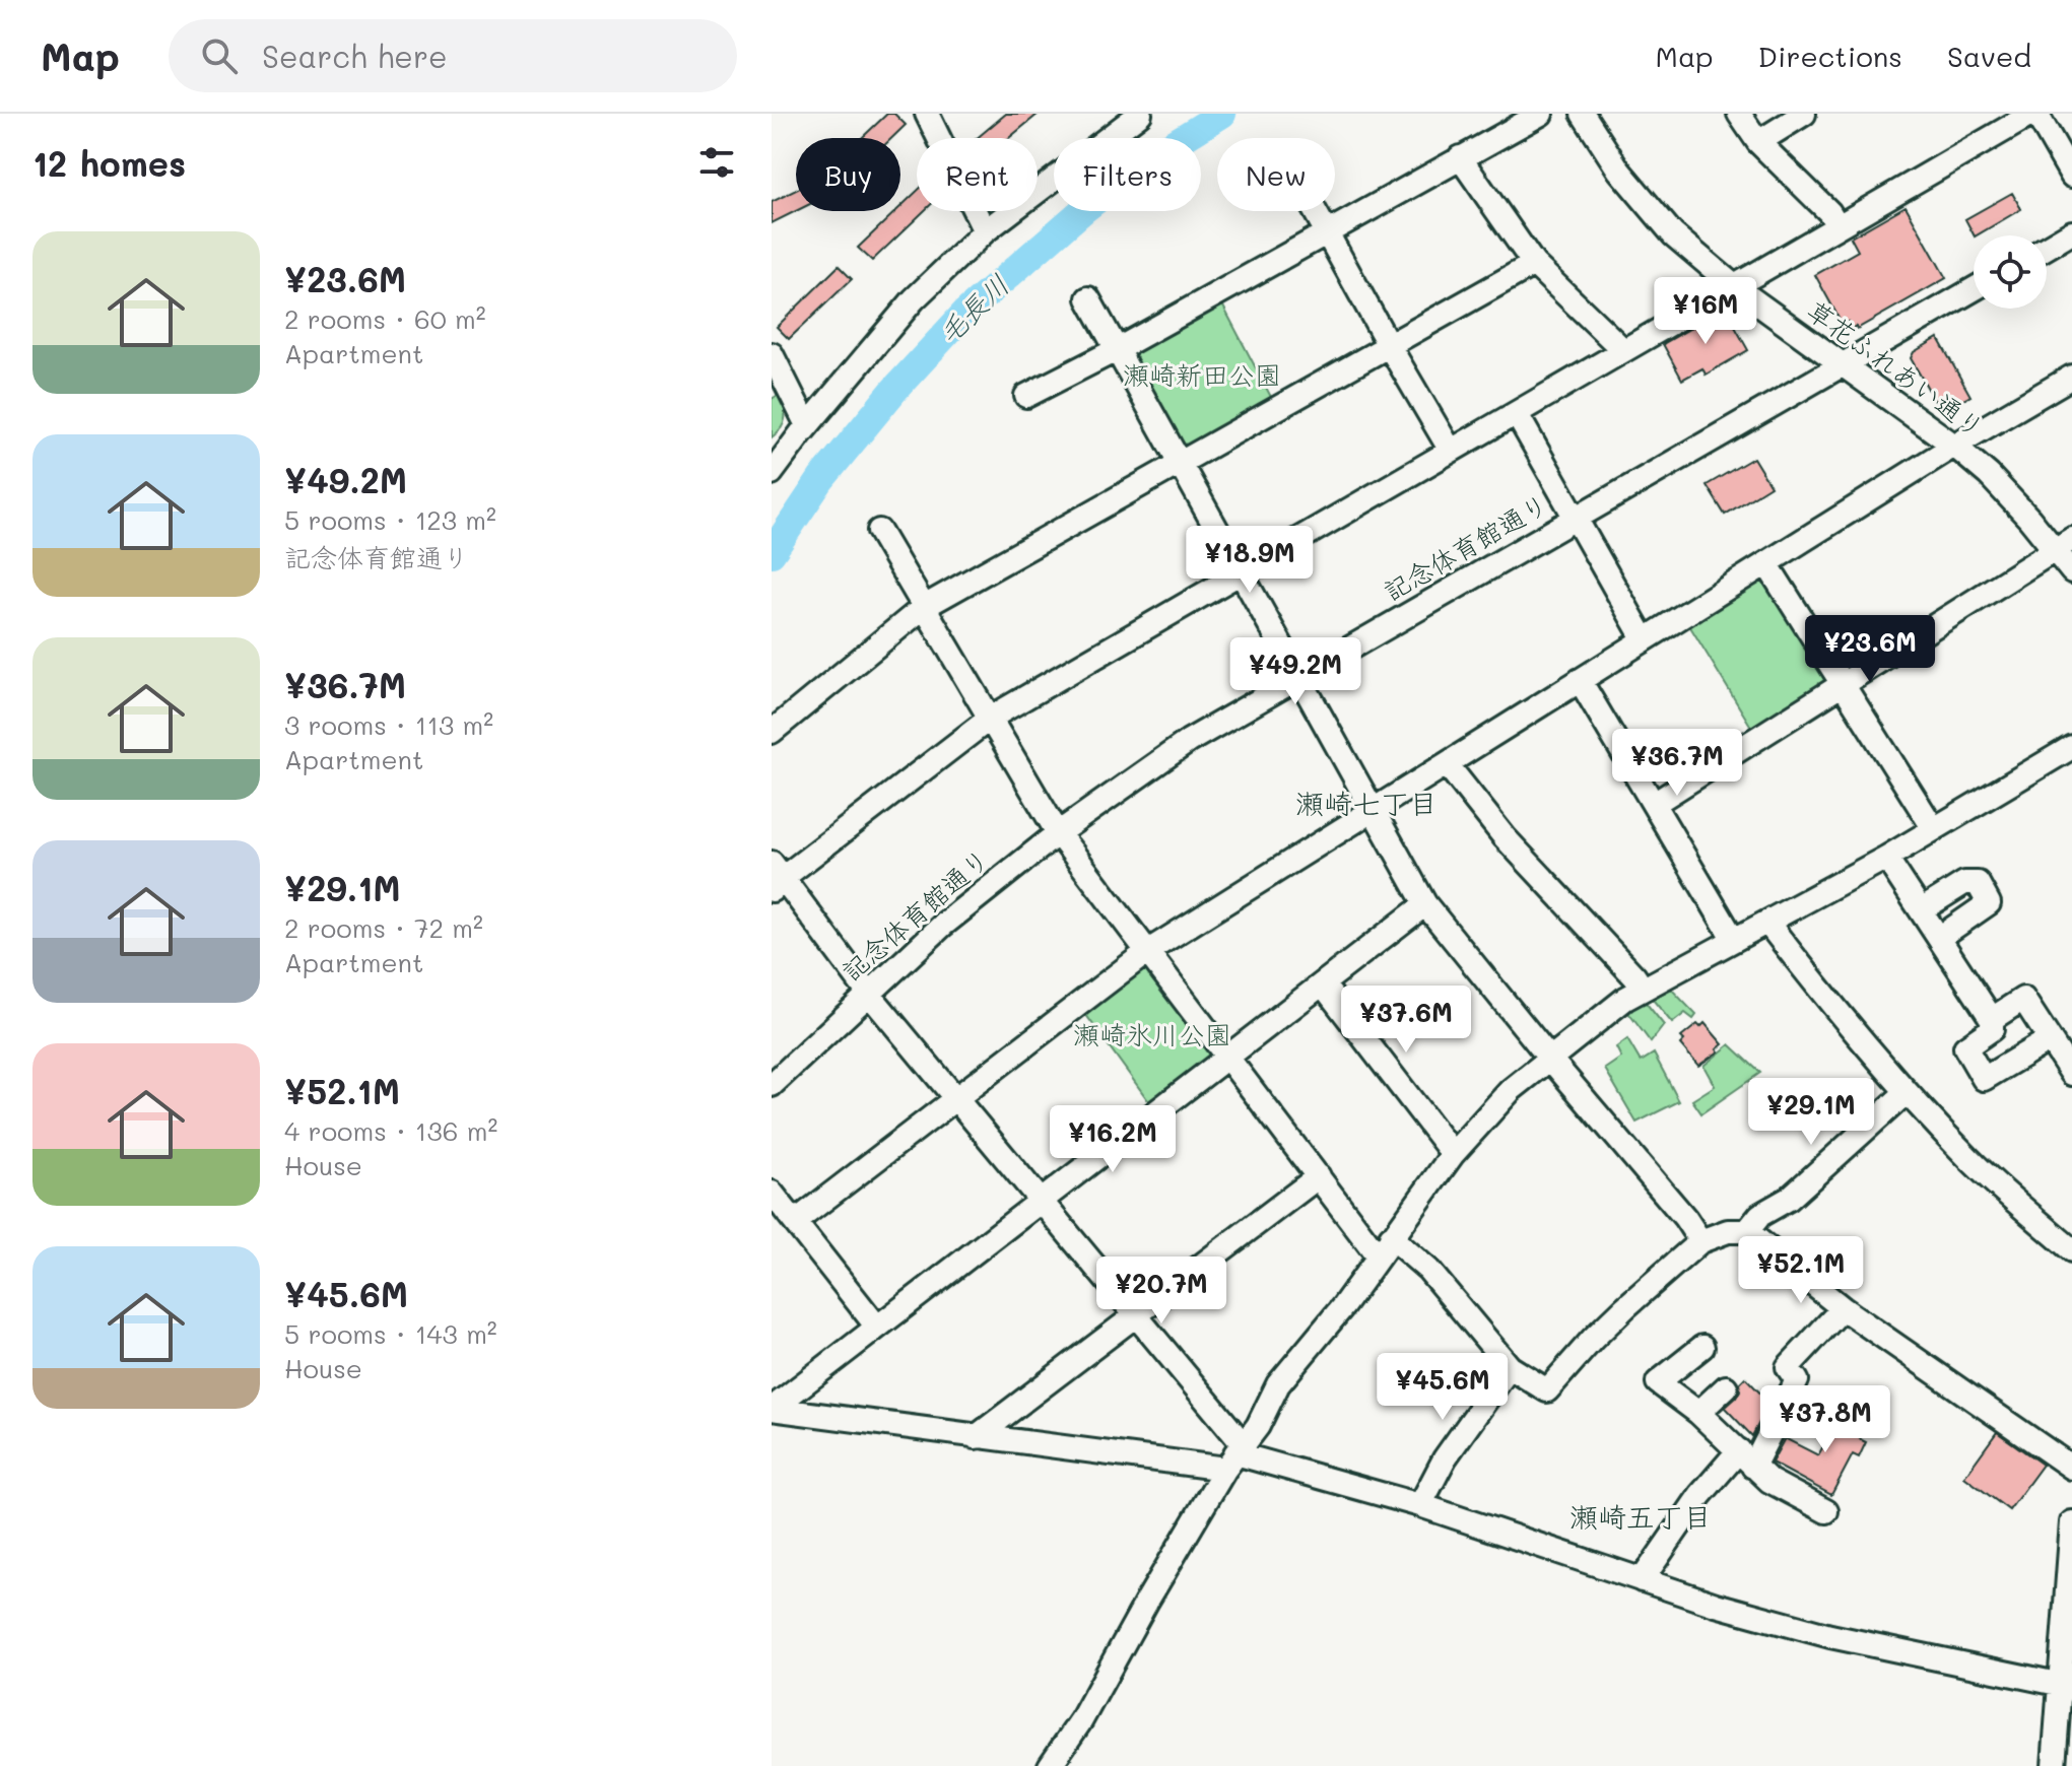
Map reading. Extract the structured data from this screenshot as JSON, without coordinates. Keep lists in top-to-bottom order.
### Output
{
  "streets": {
    "street": ["草花ふれあい通り", "記念体育館通り"]
  },
  "crossings": [
    ["草花ふれあい通り", "記念体育館通り"]
  ],
  "districts": ["瀬崎七丁目", "瀬崎五丁目"],
  "water": ["毛長川"],
  "parks": ["瀬崎新田公園", "瀬崎氷川公園"],
  "page": {
    "header": "Map",
    "search": "Search here",
    "nav": ["Map", "Directions", "Saved"],
    "heading": "12 homes",
    "chip": [
      "Buy",
      "Rent",
      "Filters",
      "New"
    ],
    "list": [
      {
        "name": "¥23.6M",
        "note": "2 rooms · 60 m² · Apartment"
      },
      {
        "name": "¥49.2M",
        "note": "5 rooms · 123 m² · 記念体育館通り"
      },
      {
        "name": "¥36.7M",
        "note": "3 rooms · 113 m² · Apartment"
      },
      {
        "name": "¥29.1M",
        "note": "2 rooms · 72 m² · Apartment"
      },
      {
        "name": "¥52.1M",
        "note": "4 rooms · 136 m² · House"
      },
      {
        "name": "¥45.6M",
        "note": "5 rooms · 143 m² · House"
      }
    ],
    "price": [
      "¥16M",
      "¥18.9M",
      "¥23.6M",
      "¥49.2M",
      "¥36.7M",
      "¥37.6M",
      "¥29.1M",
      "¥16.2M",
      "¥52.1M",
      "¥20.7M",
      "¥45.6M",
      "¥37.8M"
    ]
  }
}
